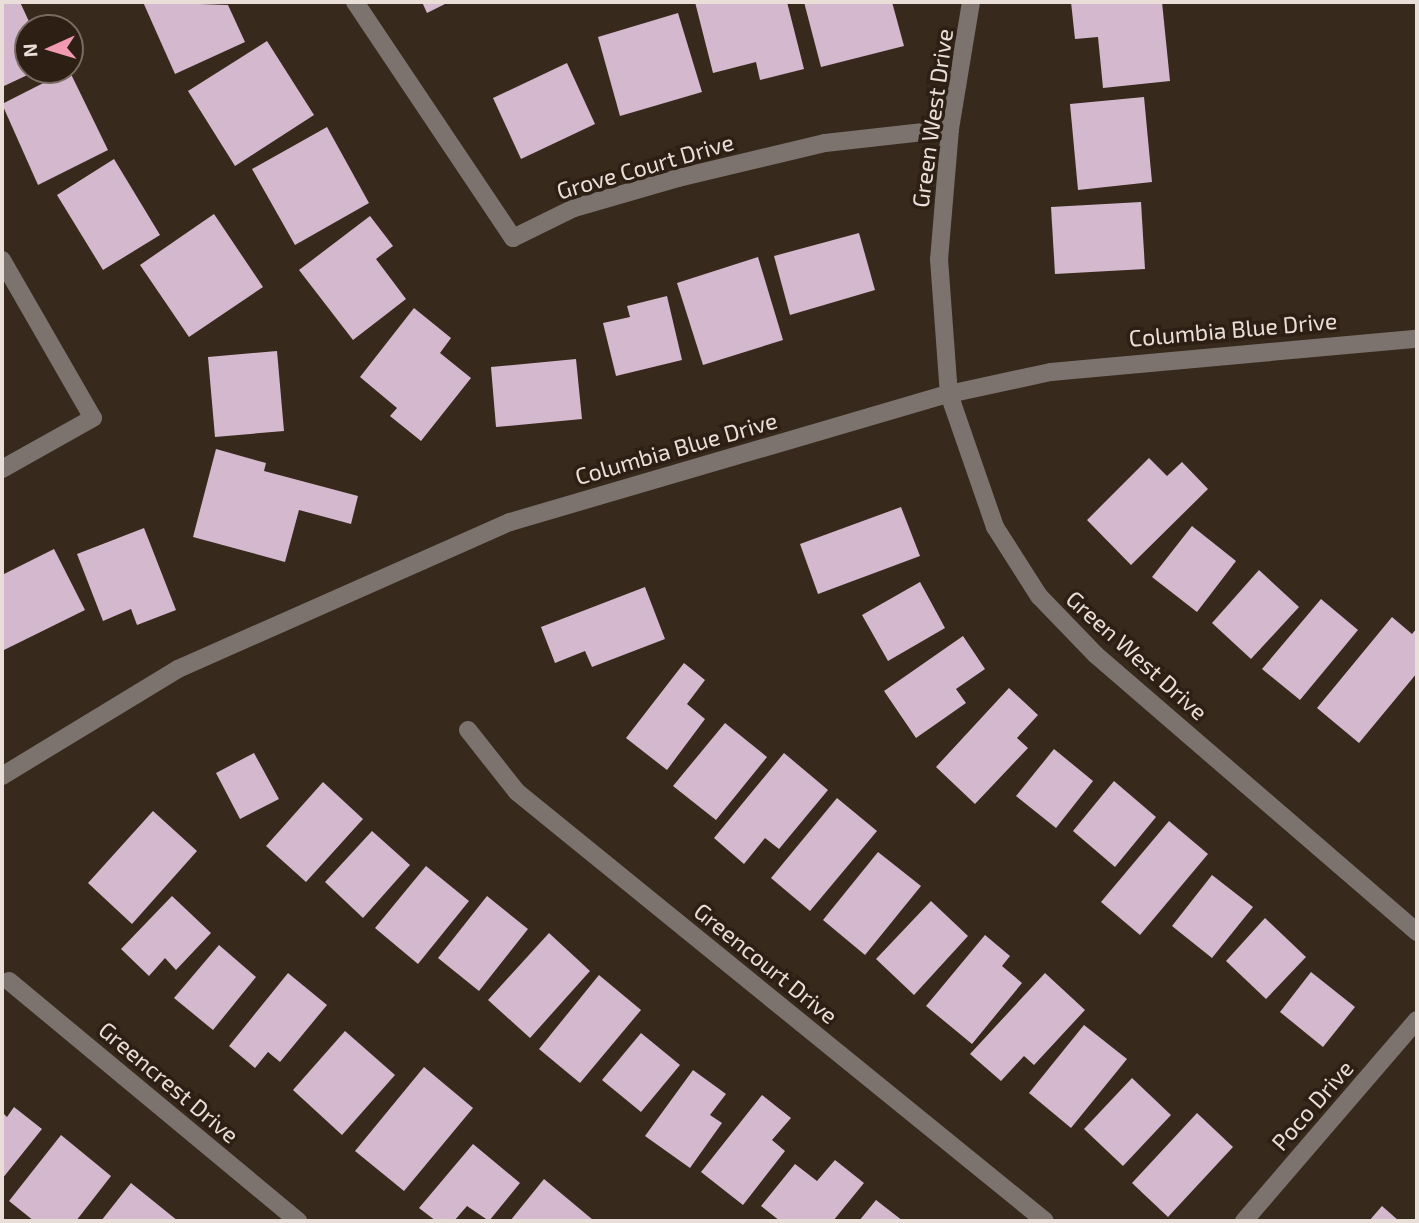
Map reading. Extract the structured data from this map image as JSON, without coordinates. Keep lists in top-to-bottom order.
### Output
{
  "streets": {
    "street": [
      "Green West Drive",
      "Grove Court Drive",
      "Columbia Blue Drive",
      "Greencourt Drive",
      "Greencrest Drive",
      "Poco Drive"
    ]
  },
  "crossings": [
    ["Green West Drive", "Grove Court Drive"],
    ["Green West Drive", "Columbia Blue Drive"]
  ],
  "north": "left"
}
